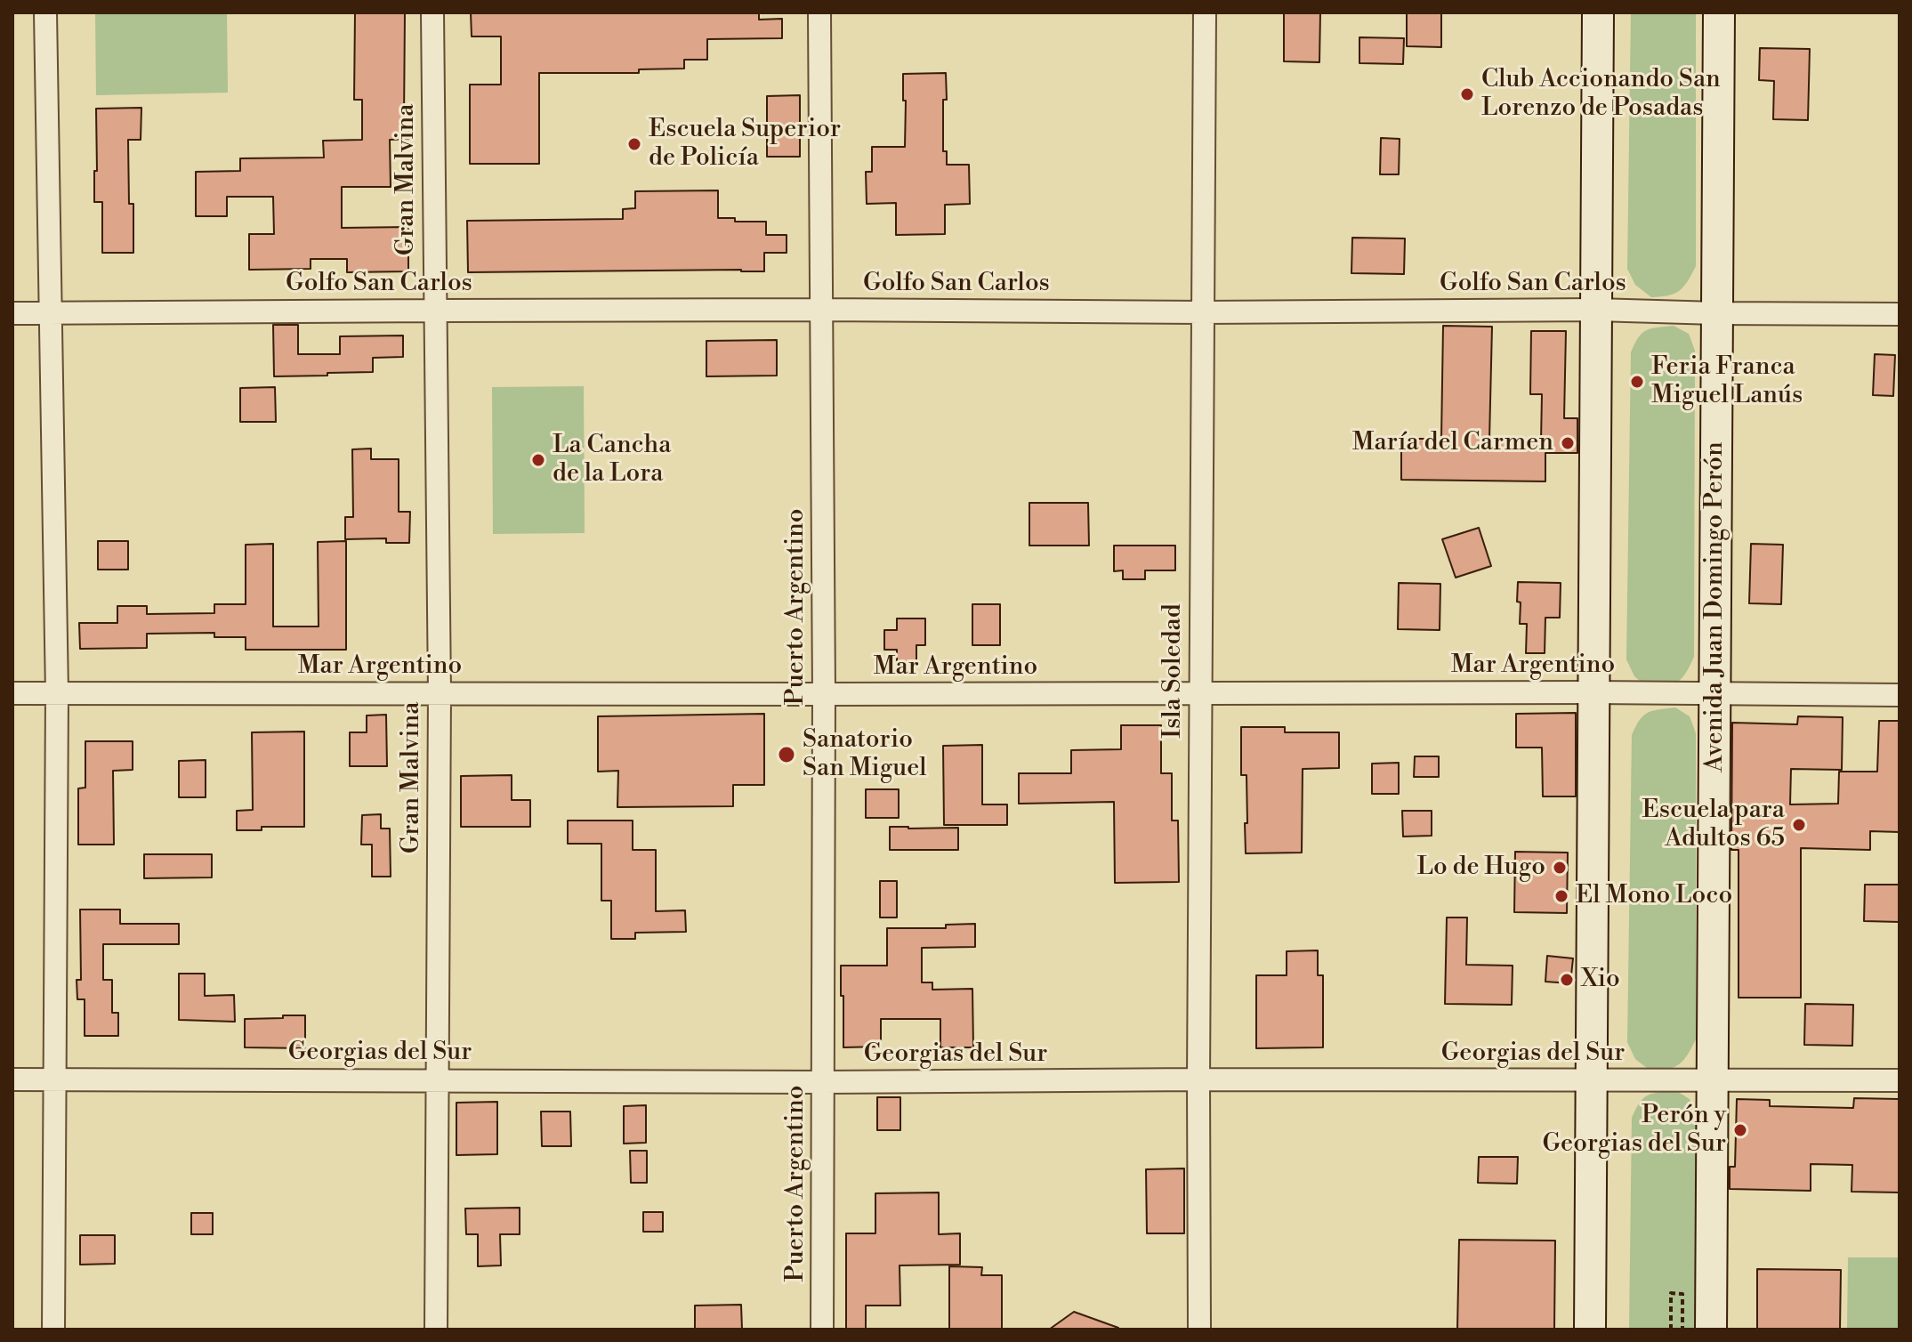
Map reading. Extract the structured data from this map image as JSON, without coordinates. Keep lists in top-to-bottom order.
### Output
{
  "streets": {
    "main road": ["Avenida Juan Domingo Perón"],
    "street": [
      "Gran Malvina",
      "Golfo San Carlos",
      "Puerto Argentino",
      "Mar Argentino",
      "Isla Soledad",
      "Georgias del Sur"
    ]
  },
  "crossings": [
    ["Gran Malvina", "Golfo San Carlos"],
    ["Gran Malvina", "Mar Argentino"],
    ["Gran Malvina", "Georgias del Sur"],
    ["Golfo San Carlos", "Puerto Argentino"],
    ["Golfo San Carlos", "Avenida Juan Domingo Perón"],
    ["Golfo San Carlos", "Isla Soledad"],
    ["Puerto Argentino", "Mar Argentino"],
    ["Puerto Argentino", "Georgias del Sur"],
    ["Avenida Juan Domingo Perón", "Mar Argentino"],
    ["Avenida Juan Domingo Perón", "Georgias del Sur"],
    ["Mar Argentino", "Isla Soledad"],
    ["Isla Soledad", "Georgias del Sur"]
  ],
  "places": [
    "Club Accionando San Lorenzo de Posadas",
    "Escuela Superior de Policía",
    "Feria Franca Miguel Lanús",
    "María del Carmen",
    "La Cancha de la Lora",
    "Sanatorio San Miguel",
    "Escuela para Adultos 65",
    "Lo de Hugo",
    "El Mono Loco",
    "Xio",
    "Perón y Georgias del Sur"
  ]
}
